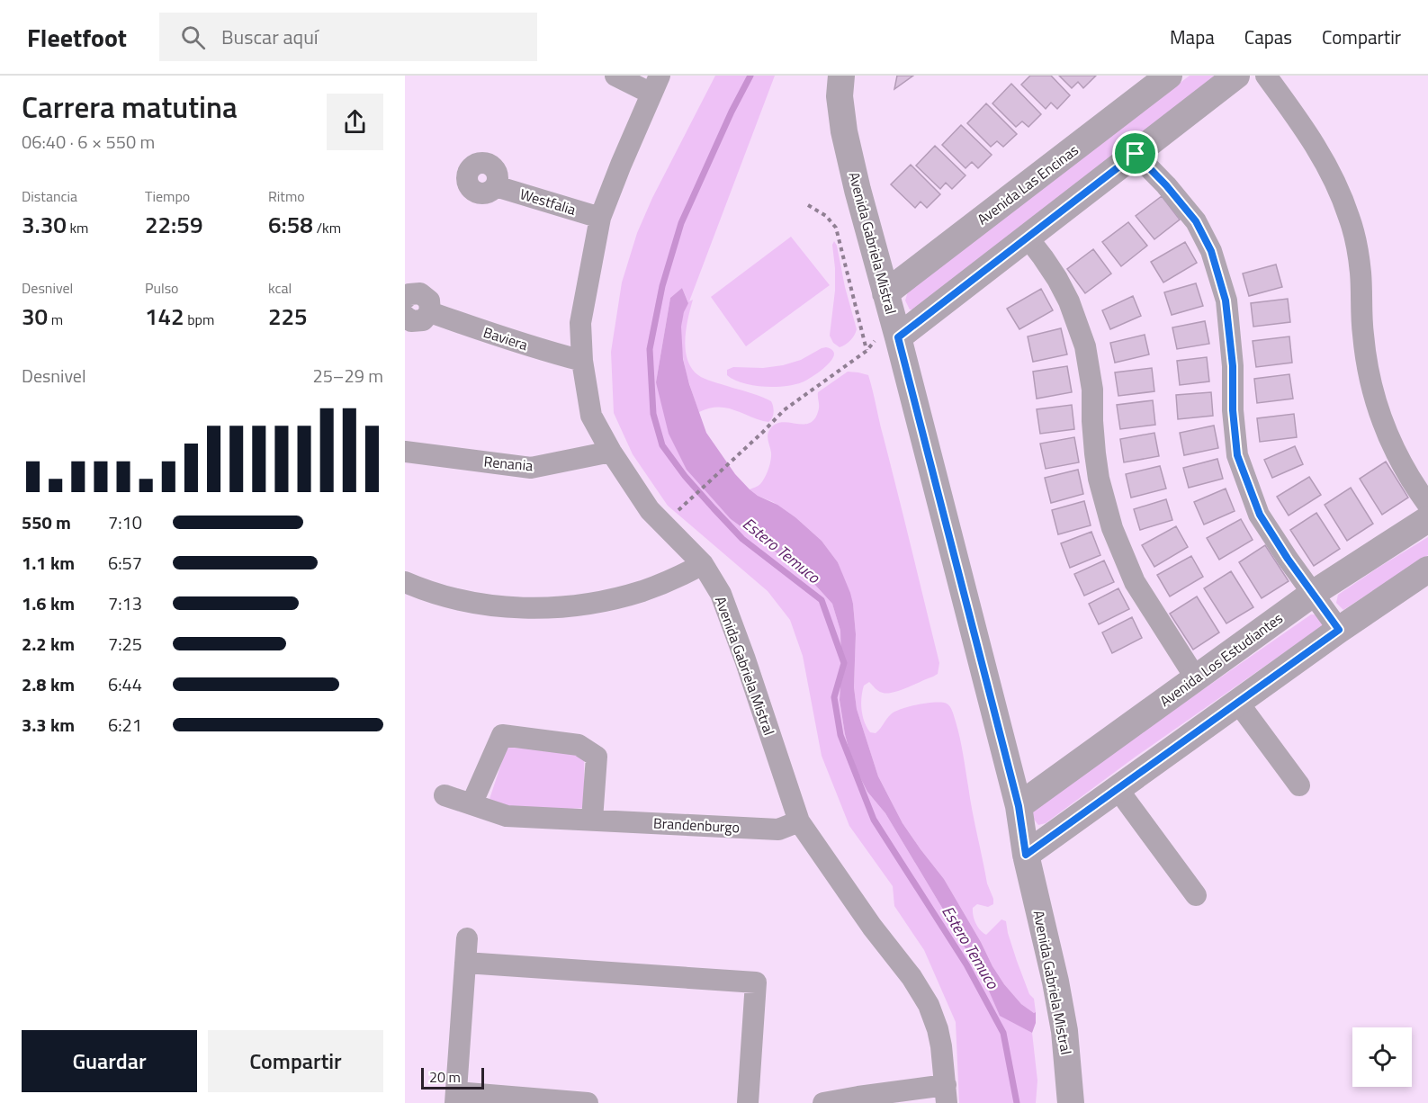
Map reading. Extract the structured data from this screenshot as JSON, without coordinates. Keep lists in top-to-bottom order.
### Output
{
  "streets": {
    "street": [
      "Avenida Las Encinas",
      "Westfalia",
      "Avenida Gabriela Mistral",
      "Baviera",
      "Renania",
      "Avenida Los Estudiantes",
      "Brandenburgo"
    ]
  },
  "crossings": [
    ["Avenida Las Encinas", "Avenida Gabriela Mistral"],
    ["Westfalia", "Avenida Gabriela Mistral"],
    ["Avenida Gabriela Mistral", "Baviera"],
    ["Avenida Gabriela Mistral", "Renania"],
    ["Avenida Gabriela Mistral", "Avenida Los Estudiantes"],
    ["Avenida Gabriela Mistral", "Brandenburgo"]
  ],
  "water": ["Estero Temuco"],
  "scale_bar": "20 m",
  "page": {
    "header": "Fleetfoot",
    "search": "Buscar aquí",
    "nav": ["Mapa", "Capas", "Compartir"],
    "heading": ["Carrera matutina", "06:40 · 6 × 550 m"],
    "stats": [
      ["Distancia", "3.30 km"],
      ["Tiempo", "22:59"],
      ["Ritmo", "6:58 /km"],
      ["Desnivel", "30 m"],
      ["Pulso", "142 bpm"],
      ["kcal", "225"]
    ],
    "chart": ["Desnivel", "25–29 m"],
    "list": [
      {
        "name": "550 m",
        "note": "7:10"
      },
      {
        "name": "1.1 km",
        "note": "6:57"
      },
      {
        "name": "1.6 km",
        "note": "7:13"
      },
      {
        "name": "2.2 km",
        "note": "7:25"
      },
      {
        "name": "2.8 km",
        "note": "6:44"
      },
      {
        "name": "3.3 km",
        "note": "6:21"
      }
    ],
    "buttons": ["Guardar", "Compartir"],
    "scale": "20 m"
  }
}
